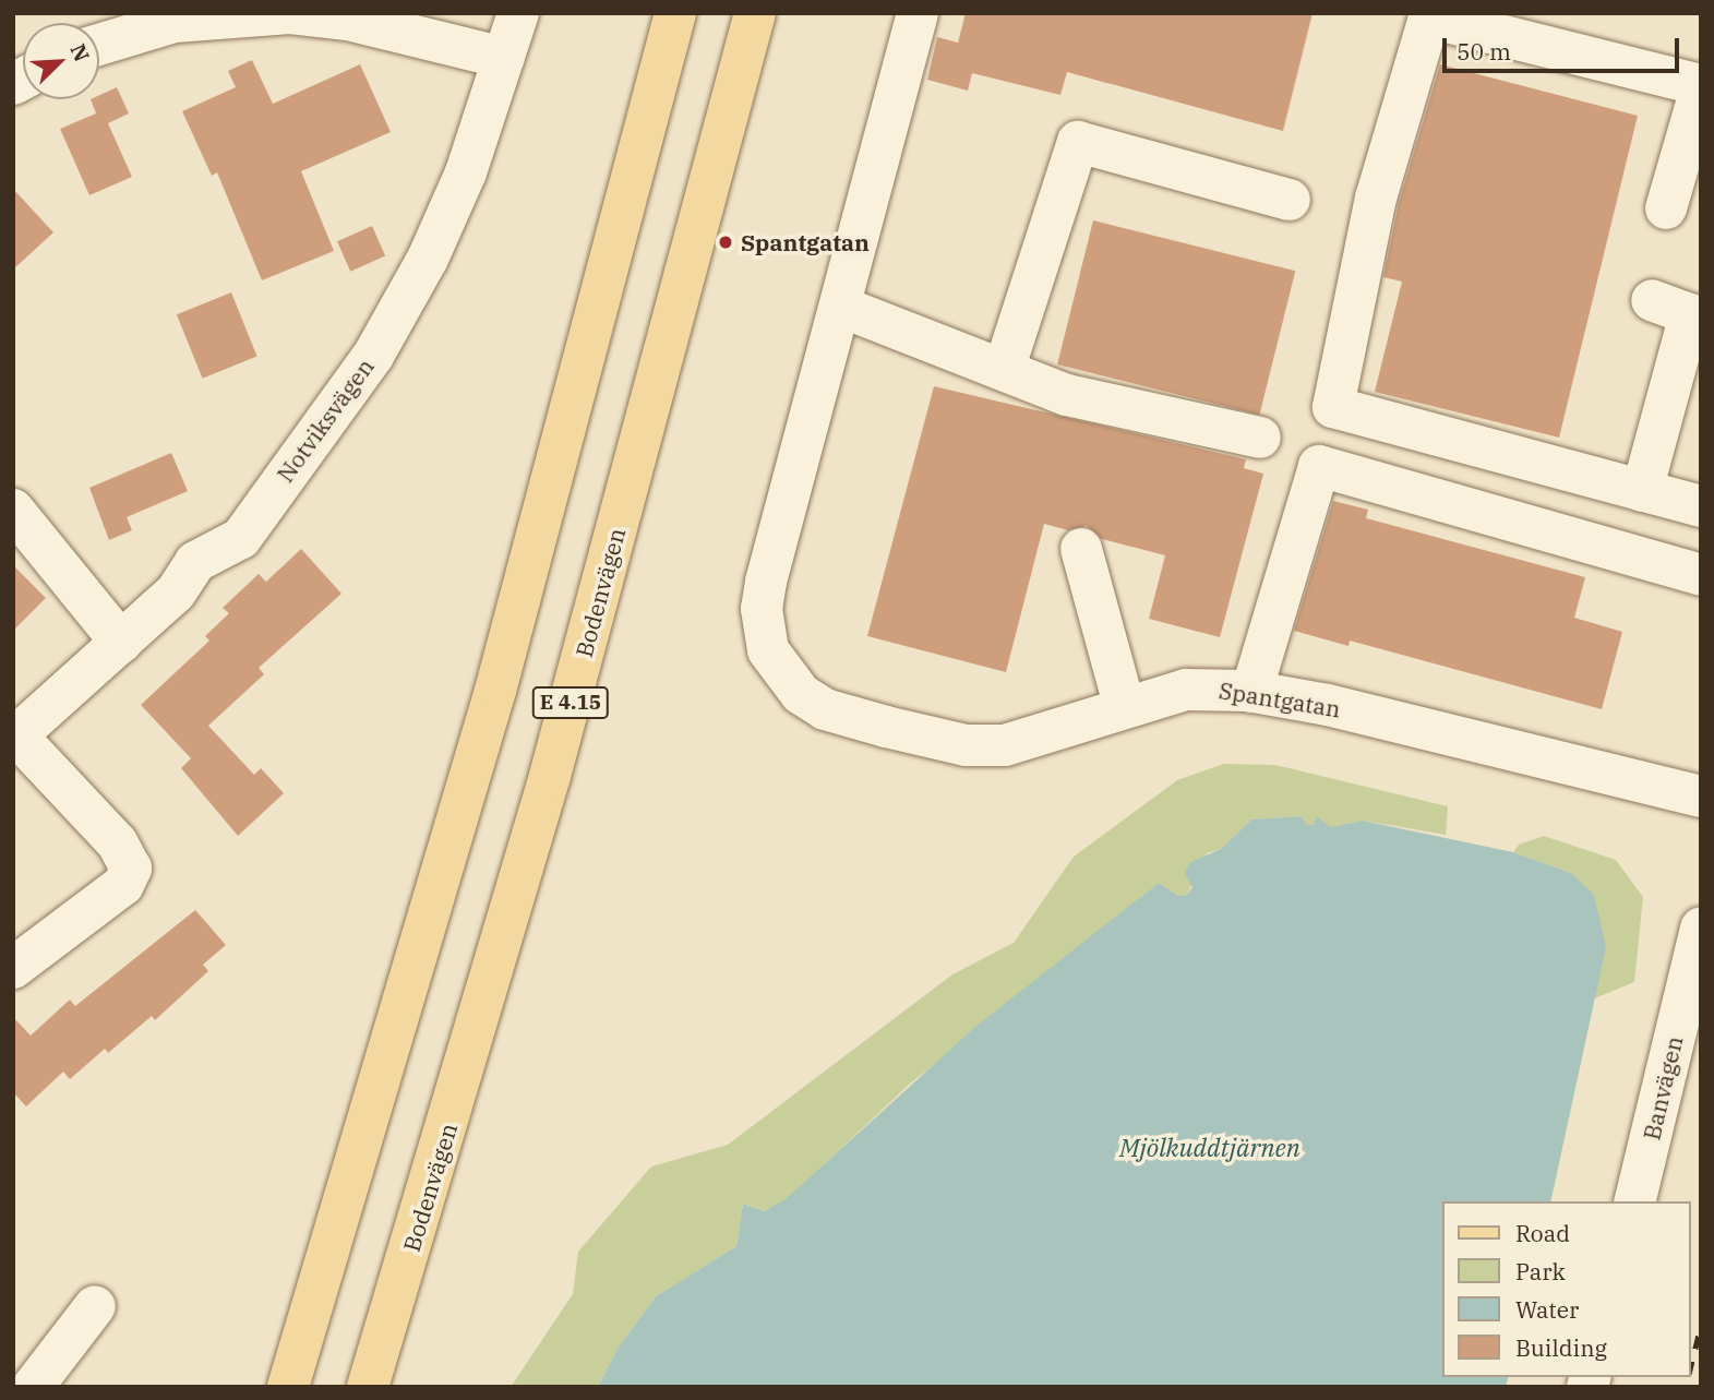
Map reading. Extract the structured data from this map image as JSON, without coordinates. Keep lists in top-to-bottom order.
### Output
{
  "streets": {
    "main road": ["Bodenvägen", "E 4.15"],
    "street": ["Notviksvägen", "Spantgatan", "Banvägen"]
  },
  "water": ["Mjölkuddtjärnen"],
  "places": ["Spantgatan"],
  "legend": [
    "Road",
    "Park",
    "Water",
    "Building"
  ],
  "scale_bar": "50 m",
  "north": "top right"
}
